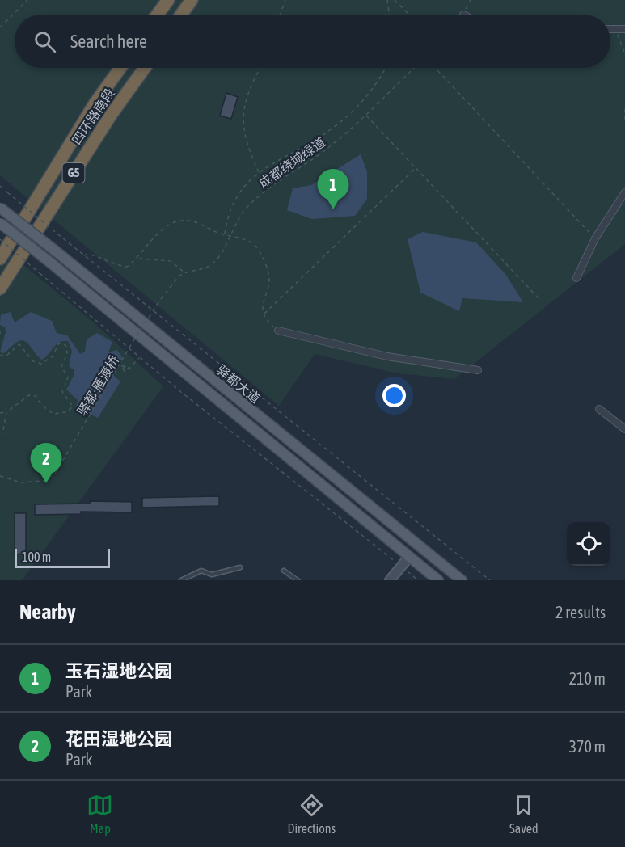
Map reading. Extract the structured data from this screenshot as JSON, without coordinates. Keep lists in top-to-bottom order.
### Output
{
  "streets": {
    "highway": ["四环路南段", "G5"],
    "main road": ["驿都大道"],
    "path": ["成都绕城绿道", "驿都·雁渡桥"]
  },
  "crossings": [
    ["成都绕城绿道", "驿都·雁渡桥"]
  ],
  "scale_bar": "100 m",
  "page": {
    "search": "Search here",
    "pins": ["1", "2"],
    "scale": "100 m",
    "heading": ["Nearby", "2 results"],
    "list": [
      {
        "mark": "1",
        "name": "玉石湿地公园",
        "note": "Park",
        "value": "210 m"
      },
      {
        "mark": "2",
        "name": "花田湿地公园",
        "note": "Park",
        "value": "370 m"
      }
    ],
    "nav": ["Map", "Directions", "Saved"]
  }
}
